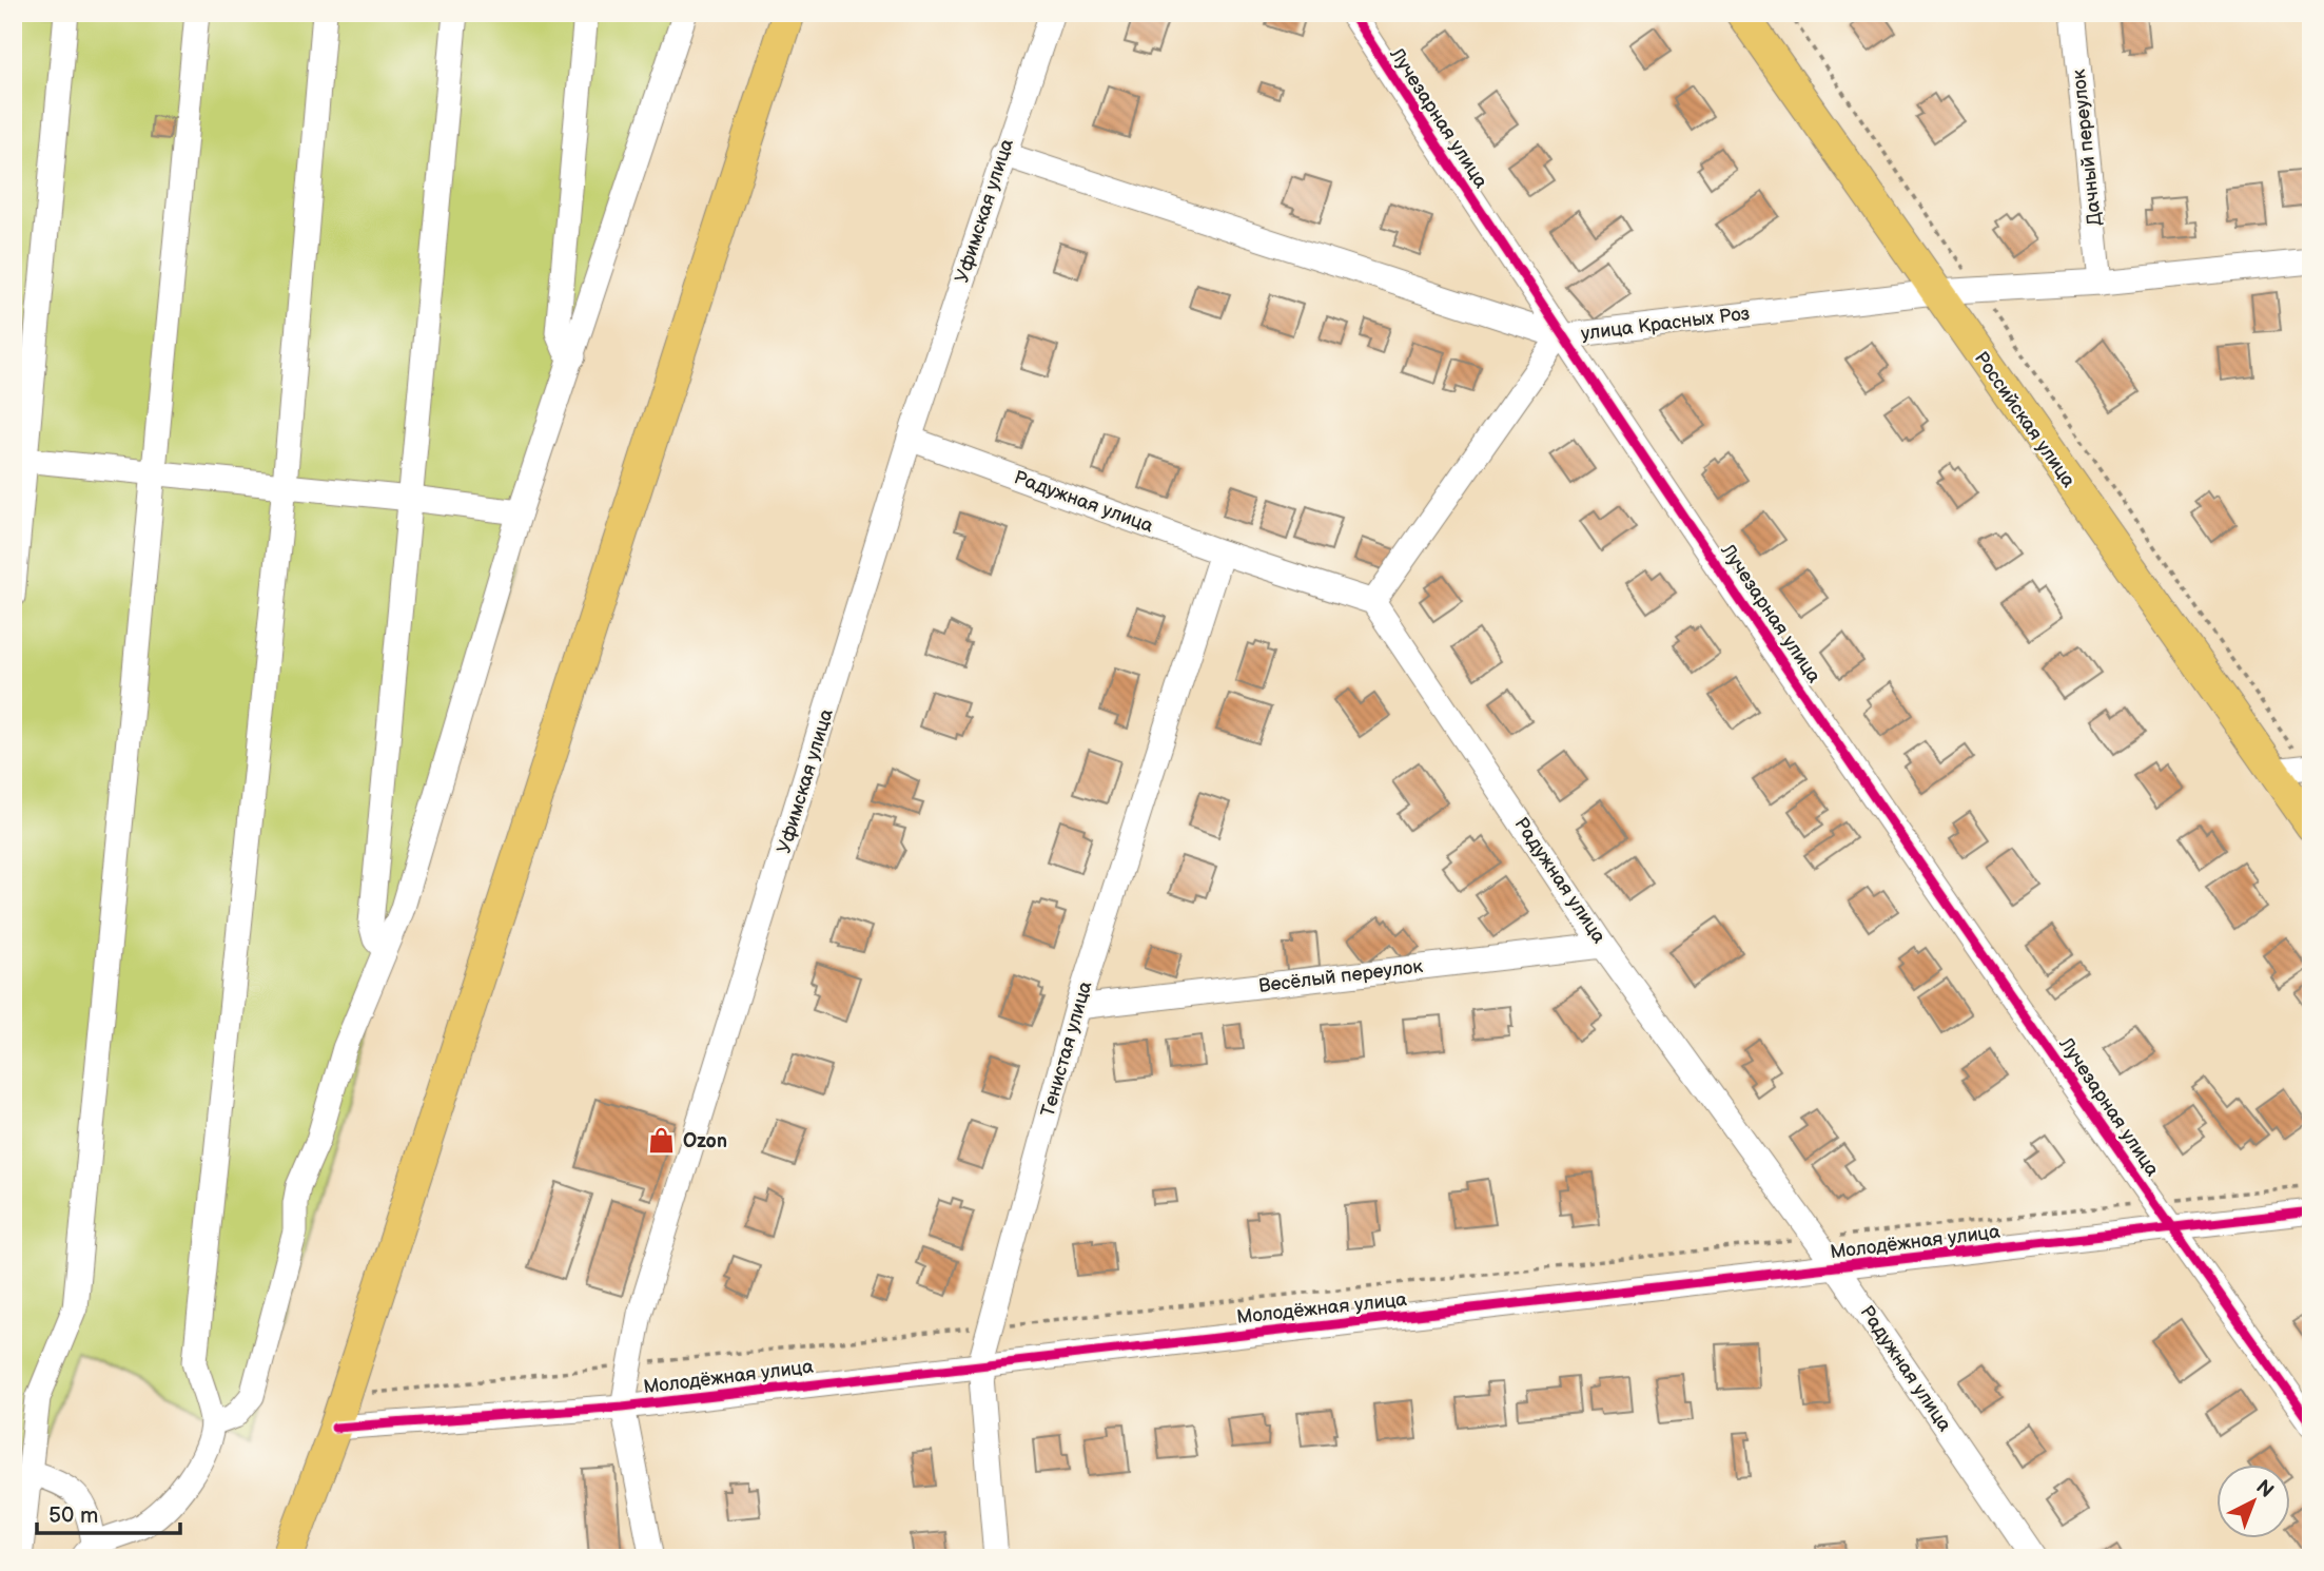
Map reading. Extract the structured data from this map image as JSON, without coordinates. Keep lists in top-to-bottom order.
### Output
{
  "streets": {
    "main road": ["Российская улица"],
    "street": [
      "Лучезарная улица",
      "Дачный переулок",
      "Уфимская улица",
      "улица Красных Роз",
      "Радужная улица",
      "Весёлый переулок",
      "Тенистая улица",
      "Молодёжная улица"
    ]
  },
  "crossings": [
    ["Лучезарная улица", "улица Красных Роз"],
    ["Лучезарная улица", "Молодёжная улица"],
    ["Дачный переулок", "улица Красных Роз"],
    ["Уфимская улица", "улица Красных Роз"],
    ["Уфимская улица", "Радужная улица"],
    ["Уфимская улица", "Молодёжная улица"],
    ["улица Красных Роз", "Российская улица"],
    ["Радужная улица", "Весёлый переулок"],
    ["Радужная улица", "Тенистая улица"],
    ["Радужная улица", "Молодёжная улица"],
    ["Весёлый переулок", "Тенистая улица"],
    ["Тенистая улица", "Молодёжная улица"]
  ],
  "places": {
    "shop": ["Ozon"]
  },
  "scale_bar": "50 m",
  "north": "top right"
}
